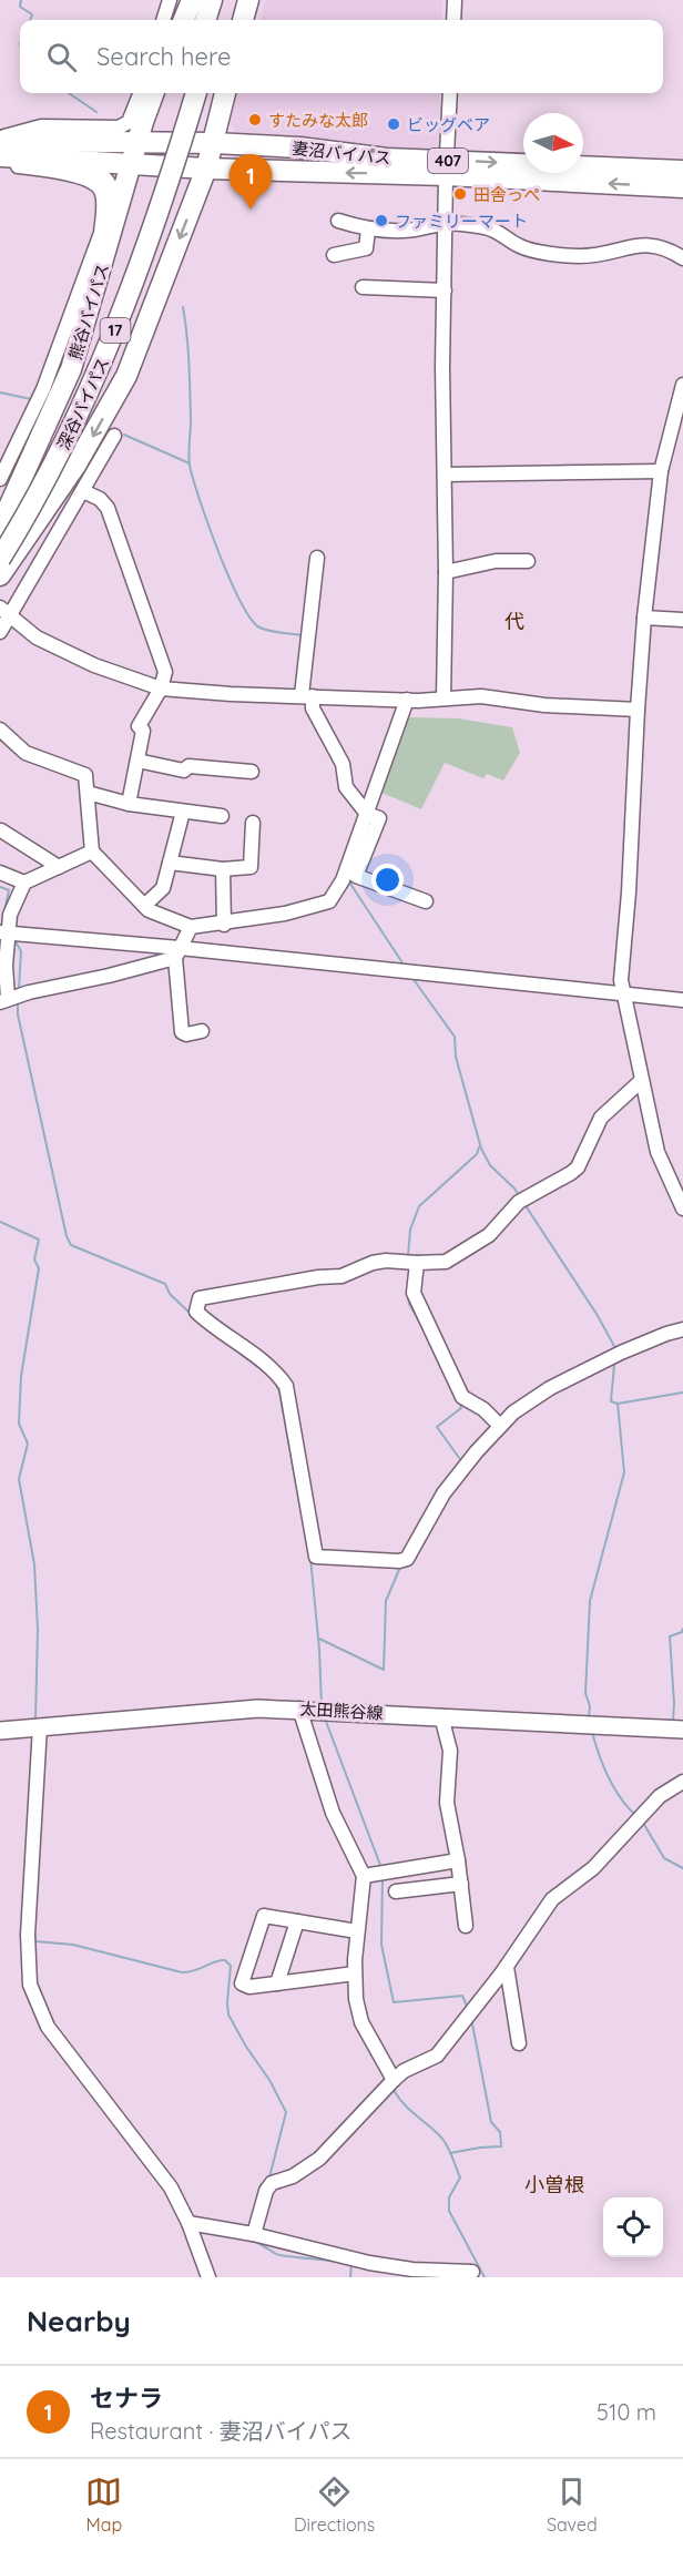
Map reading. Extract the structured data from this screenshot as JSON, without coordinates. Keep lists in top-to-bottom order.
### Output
{
  "streets": {
    "highway": [
      "妻沼バイパス",
      "407",
      "熊谷バイパス",
      "17",
      "深谷バイパス"
    ],
    "main road": ["太田熊谷線"]
  },
  "crossings": [
    ["妻沼バイパス", "407"],
    ["妻沼バイパス", "熊谷バイパス"],
    ["妻沼バイパス", "17"],
    ["407", "熊谷バイパス"]
  ],
  "districts": ["代", "小曽根"],
  "places": [
    "すたみな太郎",
    "ビッグベア",
    "田舎っぺ",
    "ファミリーマート"
  ],
  "north": "right",
  "page": {
    "search": "Search here",
    "pins": "1",
    "heading": "Nearby",
    "list": [
      {
        "mark": "1",
        "name": "セナラ",
        "note": "Restaurant · 妻沼バイパス",
        "value": "510 m"
      }
    ],
    "nav": ["Map", "Directions", "Saved"]
  }
}
